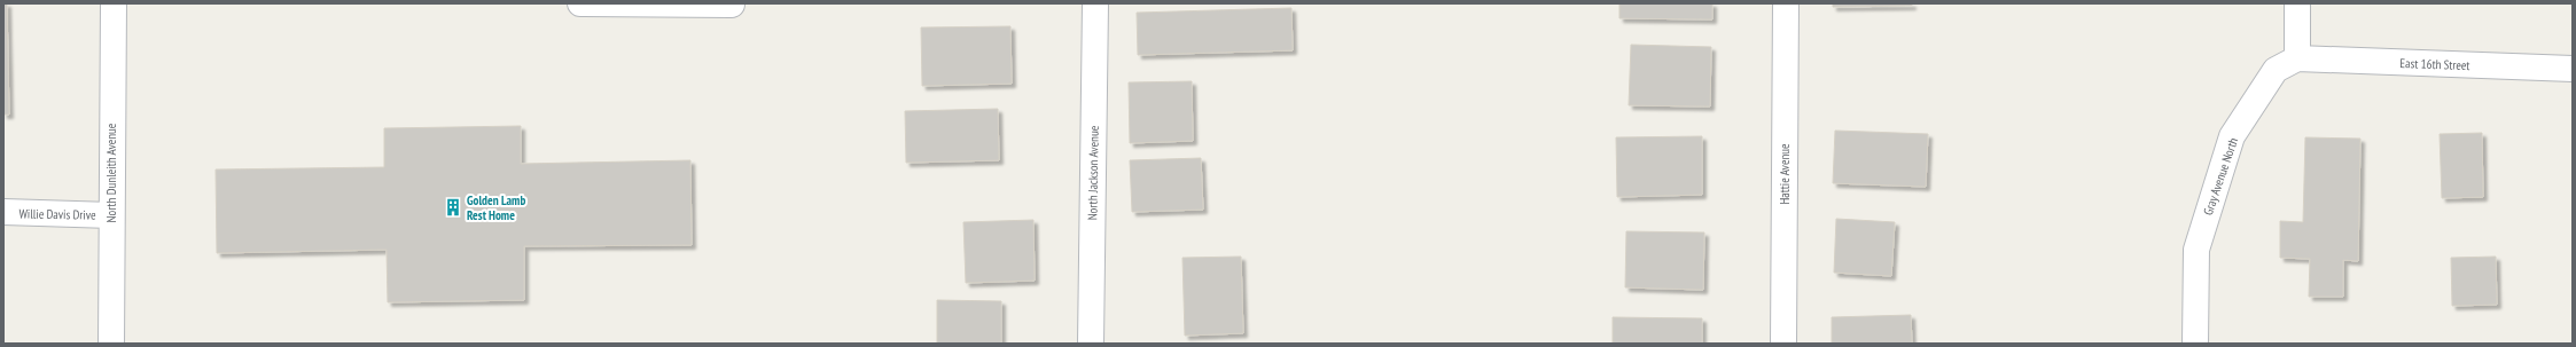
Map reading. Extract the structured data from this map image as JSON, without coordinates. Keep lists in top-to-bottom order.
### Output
{
  "streets": {
    "street": [
      "East 16th Street",
      "North Dunleith Avenue",
      "North Jackson Avenue",
      "Hattie Avenue",
      "Gray Avenue North",
      "Willie Davis Drive"
    ]
  },
  "crossings": [
    ["East 16th Street", "Gray Avenue North"],
    ["North Dunleith Avenue", "Willie Davis Drive"]
  ],
  "places": {
    "building": ["Golden Lamb Rest Home"]
  }
}
